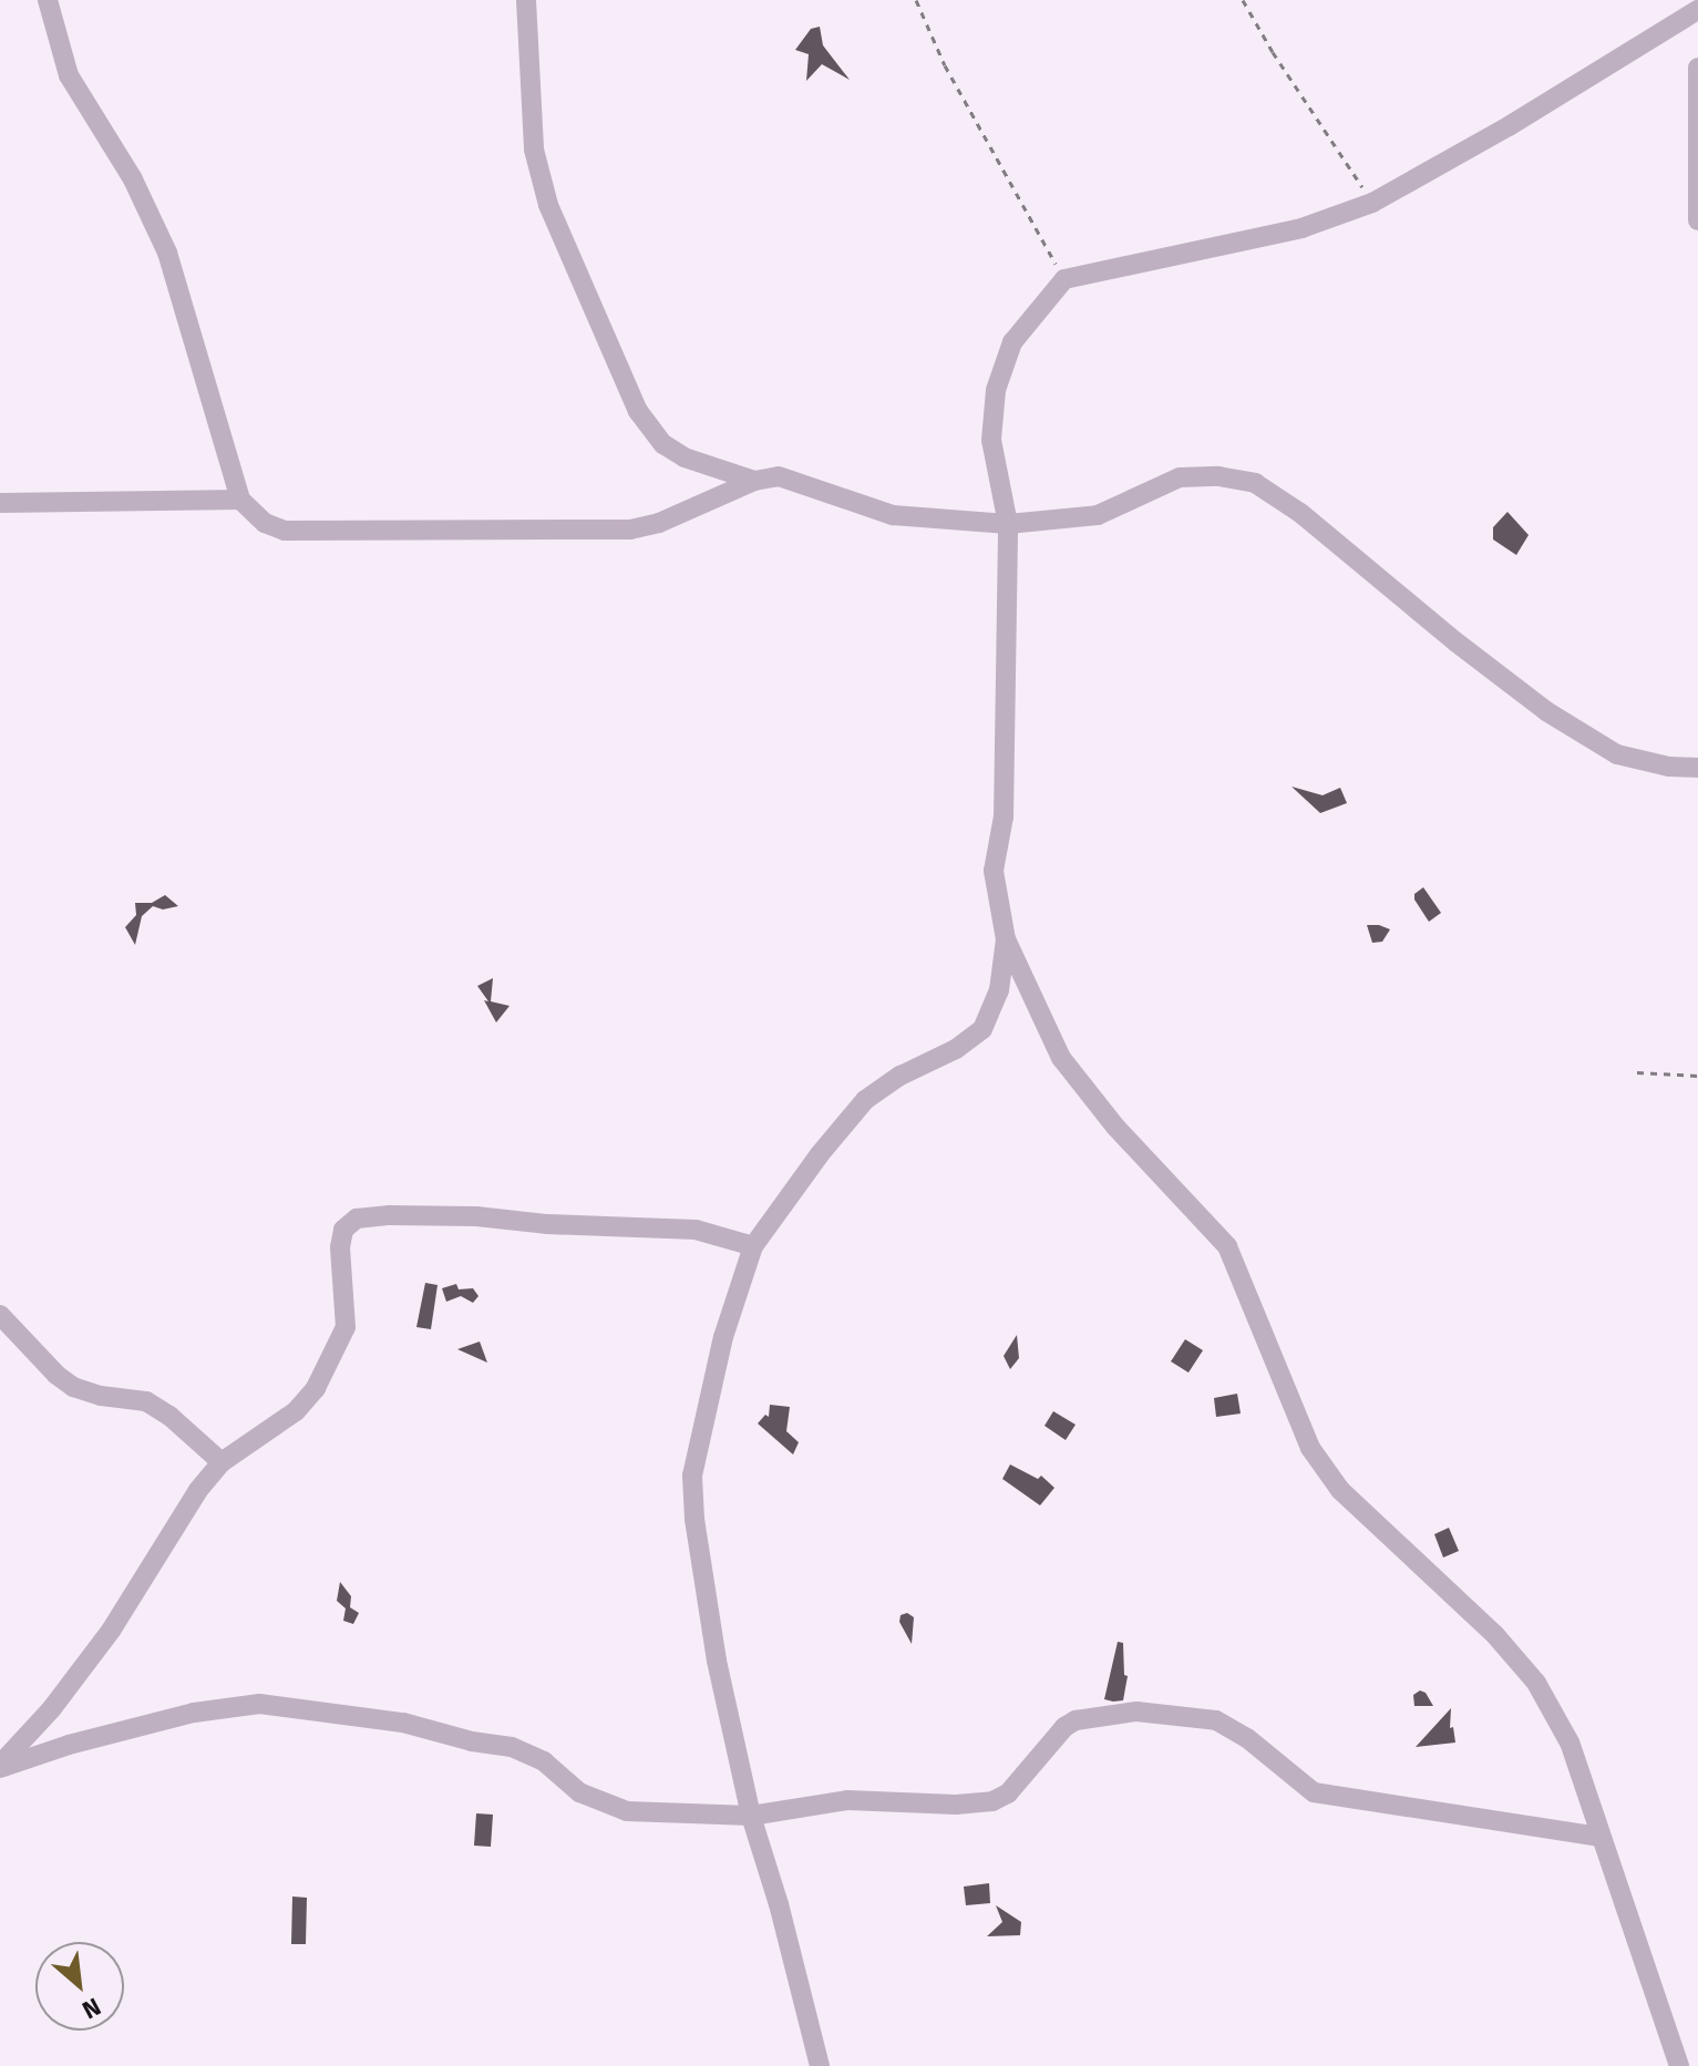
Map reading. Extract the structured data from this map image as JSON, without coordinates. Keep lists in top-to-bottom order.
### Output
{
  "north": "bottom right"
}
